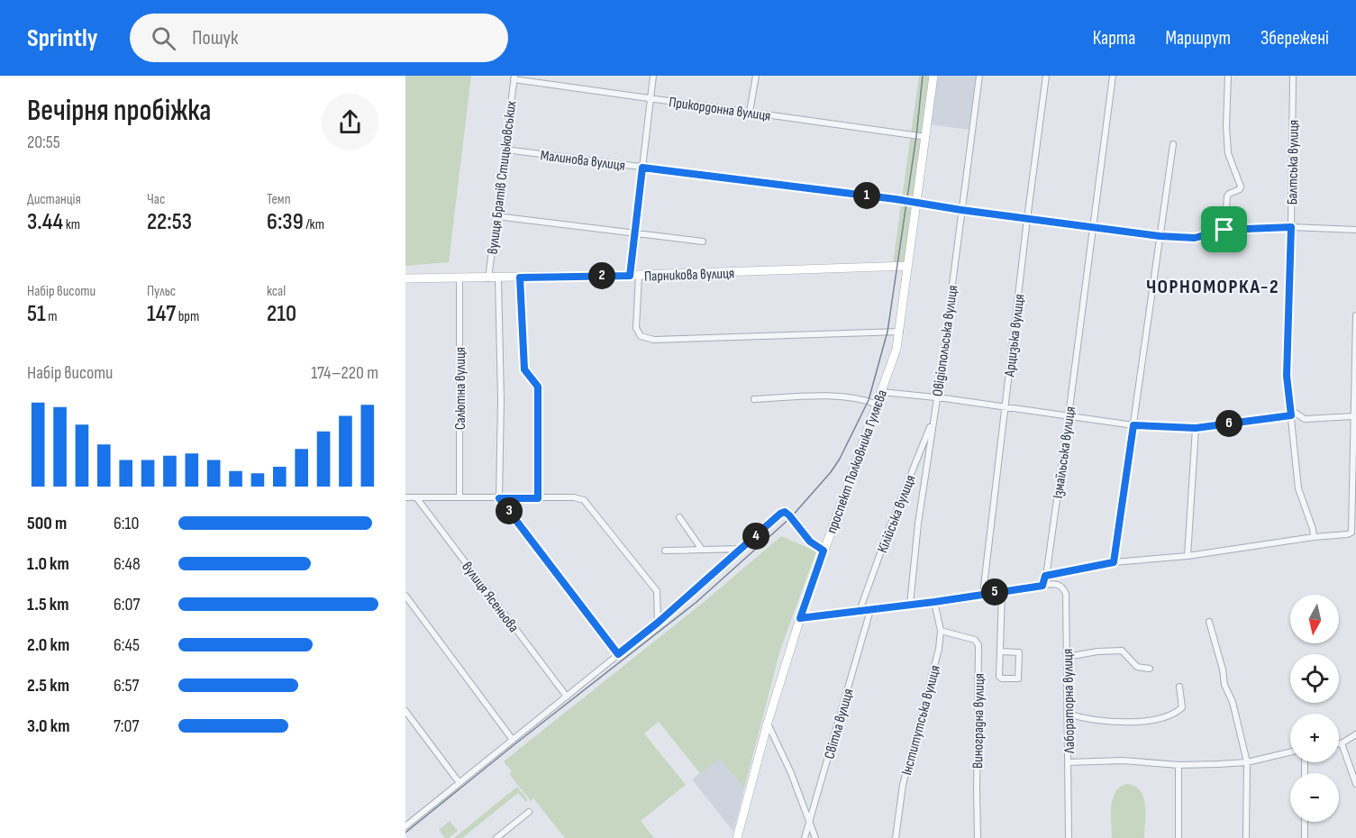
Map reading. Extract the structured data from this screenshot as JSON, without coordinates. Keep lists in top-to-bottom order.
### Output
{
  "streets": {
    "main road": ["Парникова вулиця", "проспект Полковника Гуляєва"],
    "street": [
      "Прикордонна вулиця",
      "Малинова вулиця",
      "Балтська вулиця",
      "вулиця Братів Стицьковських",
      "Арцизька вулиця",
      "Овідіопольська вулиця",
      "Салютна вулиця",
      "Ізмаїльська вулиця",
      "Кілійська вулиця",
      "вулиця Ясеньова",
      "Лабораторна вулиця",
      "Інститутська вулиця",
      "Виноградна вулиця",
      "Світла вулиця"
    ]
  },
  "crossings": [
    ["Прикордонна вулиця", "вулиця Братів Стицьковських"],
    ["Прикордонна вулиця", "проспект Полковника Гуляєва"],
    ["Малинова вулиця", "Балтська вулиця"],
    ["Малинова вулиця", "вулиця Братів Стицьковських"],
    ["Малинова вулиця", "Арцизька вулиця"],
    ["Малинова вулиця", "Овідіопольська вулиця"],
    ["Малинова вулиця", "Ізмаїльська вулиця"],
    ["Малинова вулиця", "проспект Полковника Гуляєва"],
    ["вулиця Братів Стицьковських", "Парникова вулиця"],
    ["Парникова вулиця", "Салютна вулиця"],
    ["Парникова вулиця", "проспект Полковника Гуляєва"],
    ["Овідіопольська вулиця", "Кілійська вулиця"],
    ["Ізмаїльська вулиця", "Лабораторна вулиця"],
    ["Інститутська вулиця", "Виноградна вулиця"]
  ],
  "districts": ["ЧОРНОМОРКА-2"],
  "north": "bottom",
  "page": {
    "header": "Sprintly",
    "search": "Пошук",
    "nav": ["Карта", "Маршрут", "Збережені"],
    "heading": ["Вечірня пробіжка", "20:55"],
    "stats": [
      ["Дистанція", "3.44 km"],
      ["Час", "22:53"],
      ["Темп", "6:39 /km"],
      ["Набір висоти", "51 m"],
      ["Пульс", "147 bpm"],
      ["kcal", "210"]
    ],
    "pins": [
      "1",
      "2",
      "6",
      "3",
      "4",
      "5"
    ],
    "chart": ["Набір висоти", "174–220 m"],
    "list": [
      {
        "name": "500 m",
        "note": "6:10"
      },
      {
        "name": "1.0 km",
        "note": "6:48"
      },
      {
        "name": "1.5 km",
        "note": "6:07"
      },
      {
        "name": "2.0 km",
        "note": "6:45"
      },
      {
        "name": "2.5 km",
        "note": "6:57"
      },
      {
        "name": "3.0 km",
        "note": "7:07"
      }
    ],
    "map_buttons": ["+", "−"]
  }
}
